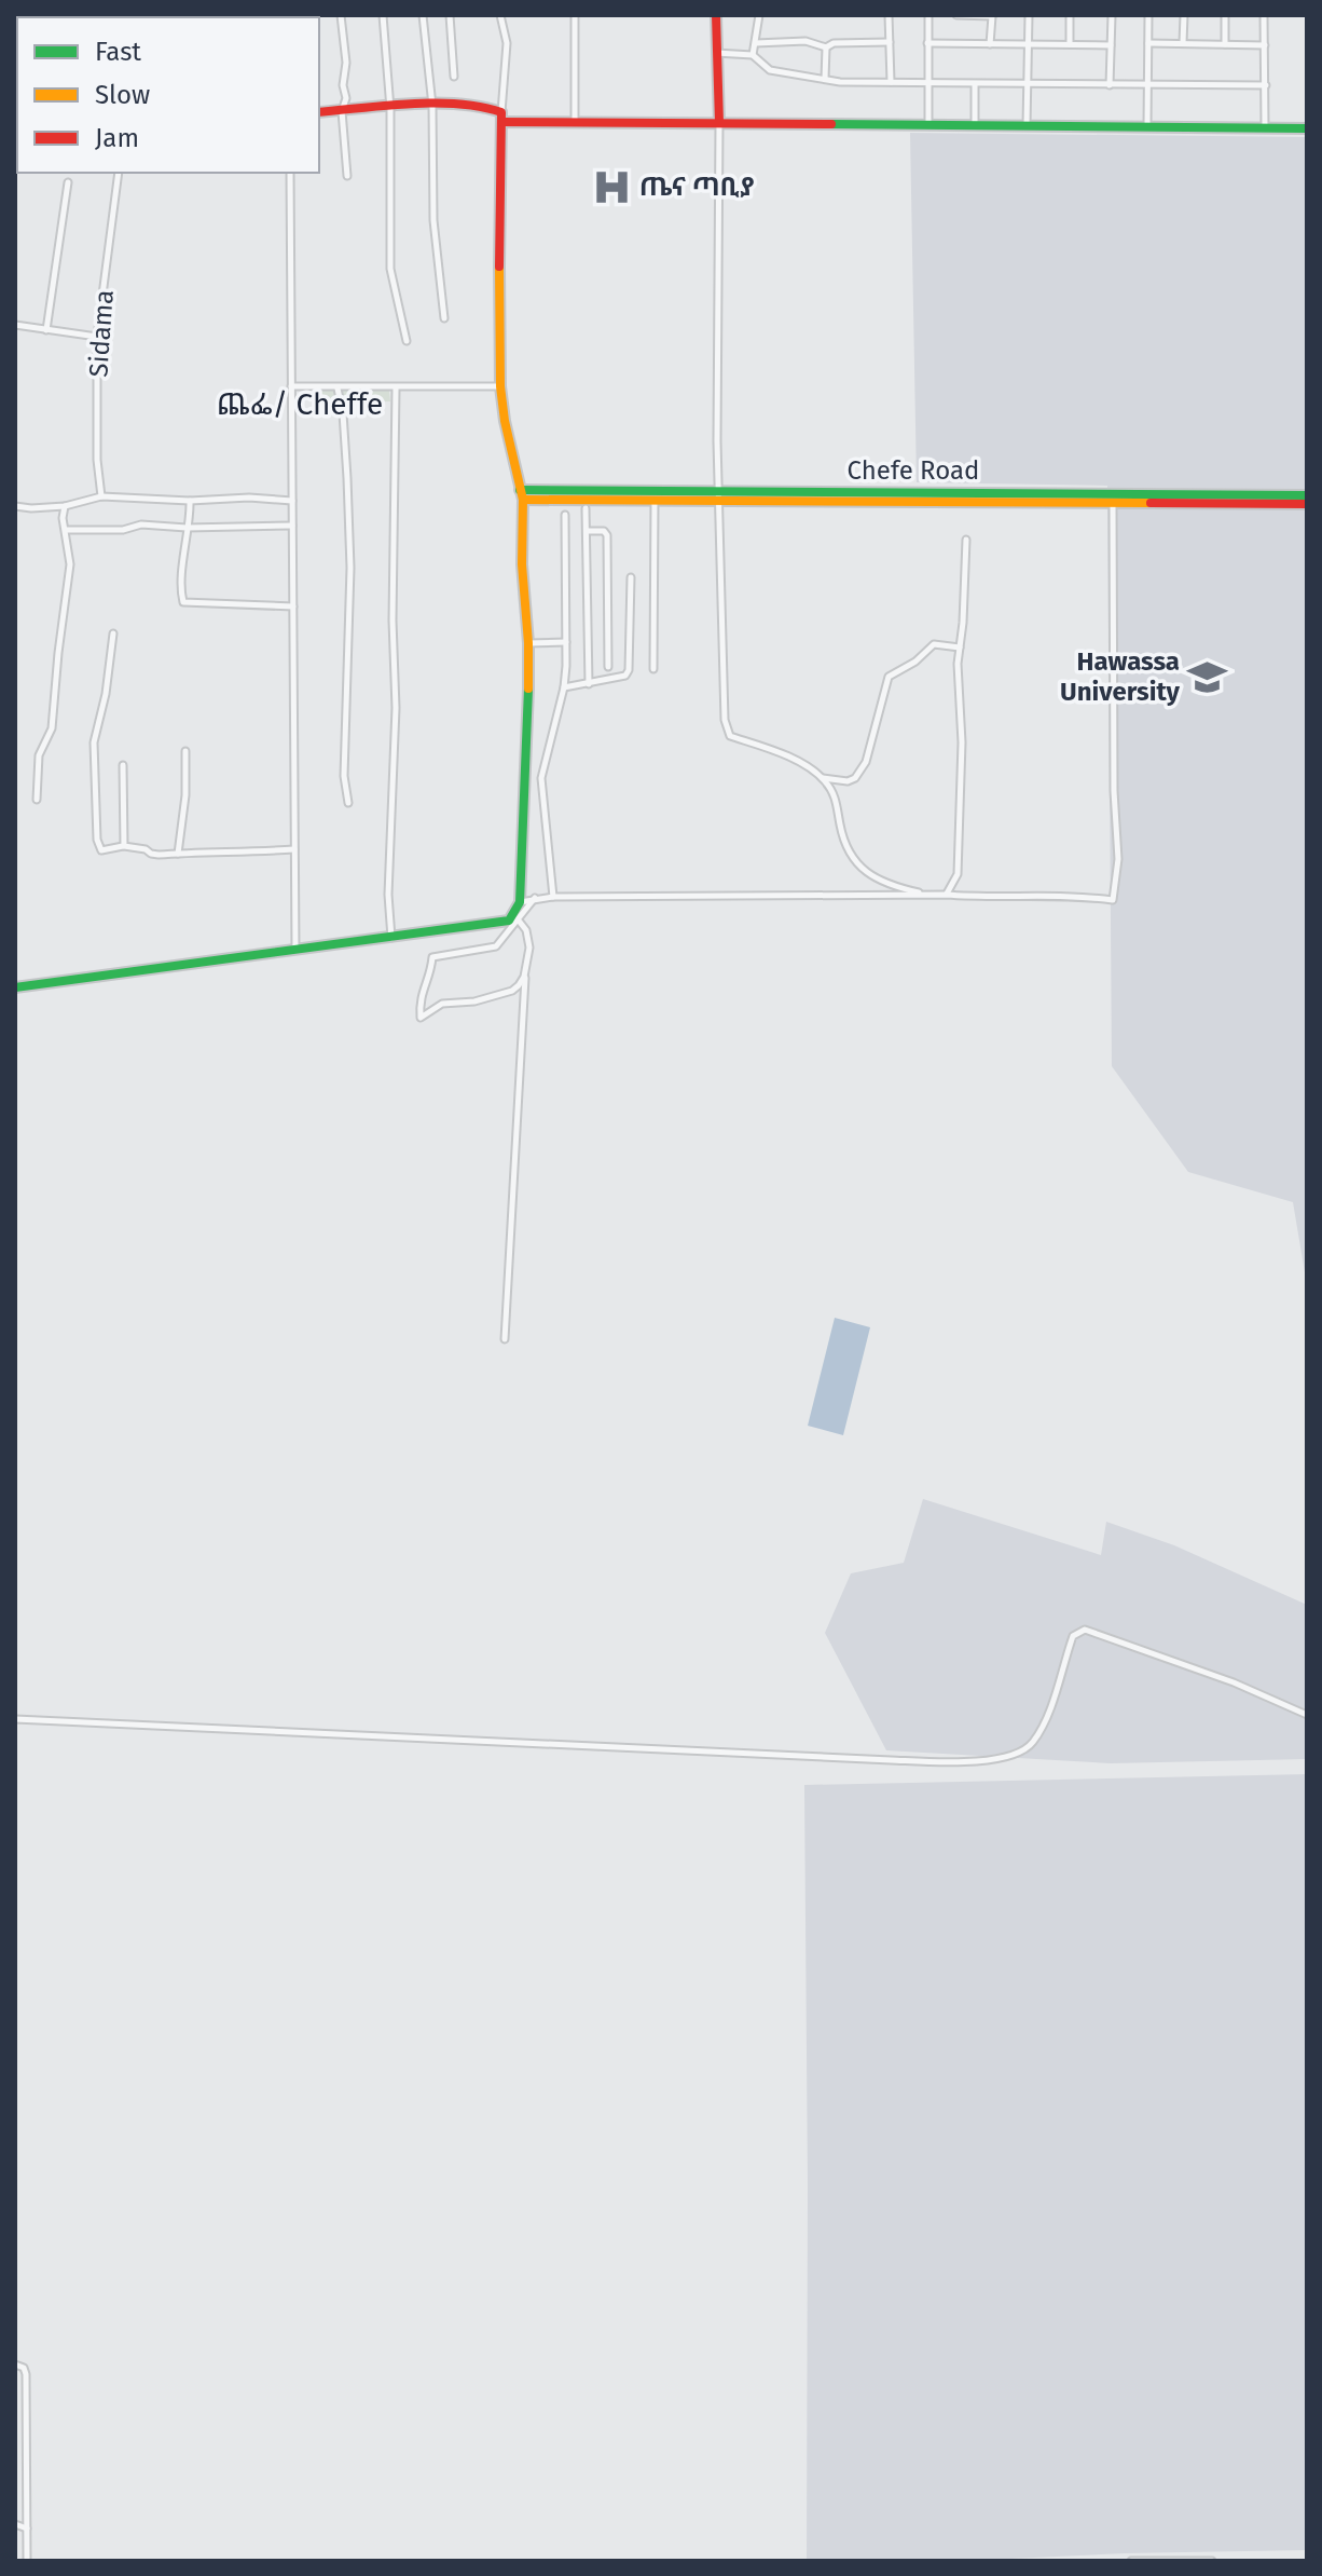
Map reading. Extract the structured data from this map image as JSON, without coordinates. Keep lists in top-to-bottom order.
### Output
{
  "streets": {
    "street": ["Sidama", "Chefe Road"]
  },
  "districts": ["ጨፌ/ Cheffe"],
  "places": {
    "hospital": ["ጤና ጣቢያ"],
    "school or university": ["Hawassa University"]
  },
  "legend": ["Fast", "Slow", "Jam"]
}
